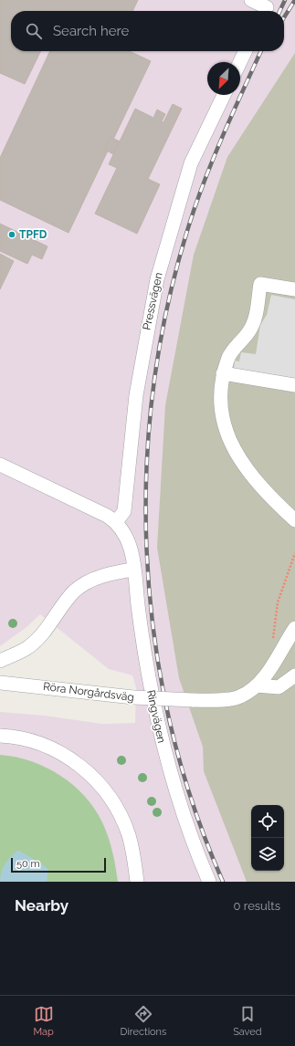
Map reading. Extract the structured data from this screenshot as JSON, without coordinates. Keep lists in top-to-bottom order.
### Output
{
  "streets": {
    "street": ["Pressvägen", "Röra Norgårdsväg", "Ringvägen"]
  },
  "crossings": [
    ["Pressvägen", "Ringvägen"]
  ],
  "places": ["TPFD"],
  "scale_bar": "50 m",
  "north": "bottom left",
  "page": {
    "search": "Search here",
    "scale": "50 m",
    "heading": ["Nearby", "0 results"],
    "nav": ["Map", "Directions", "Saved"]
  }
}
